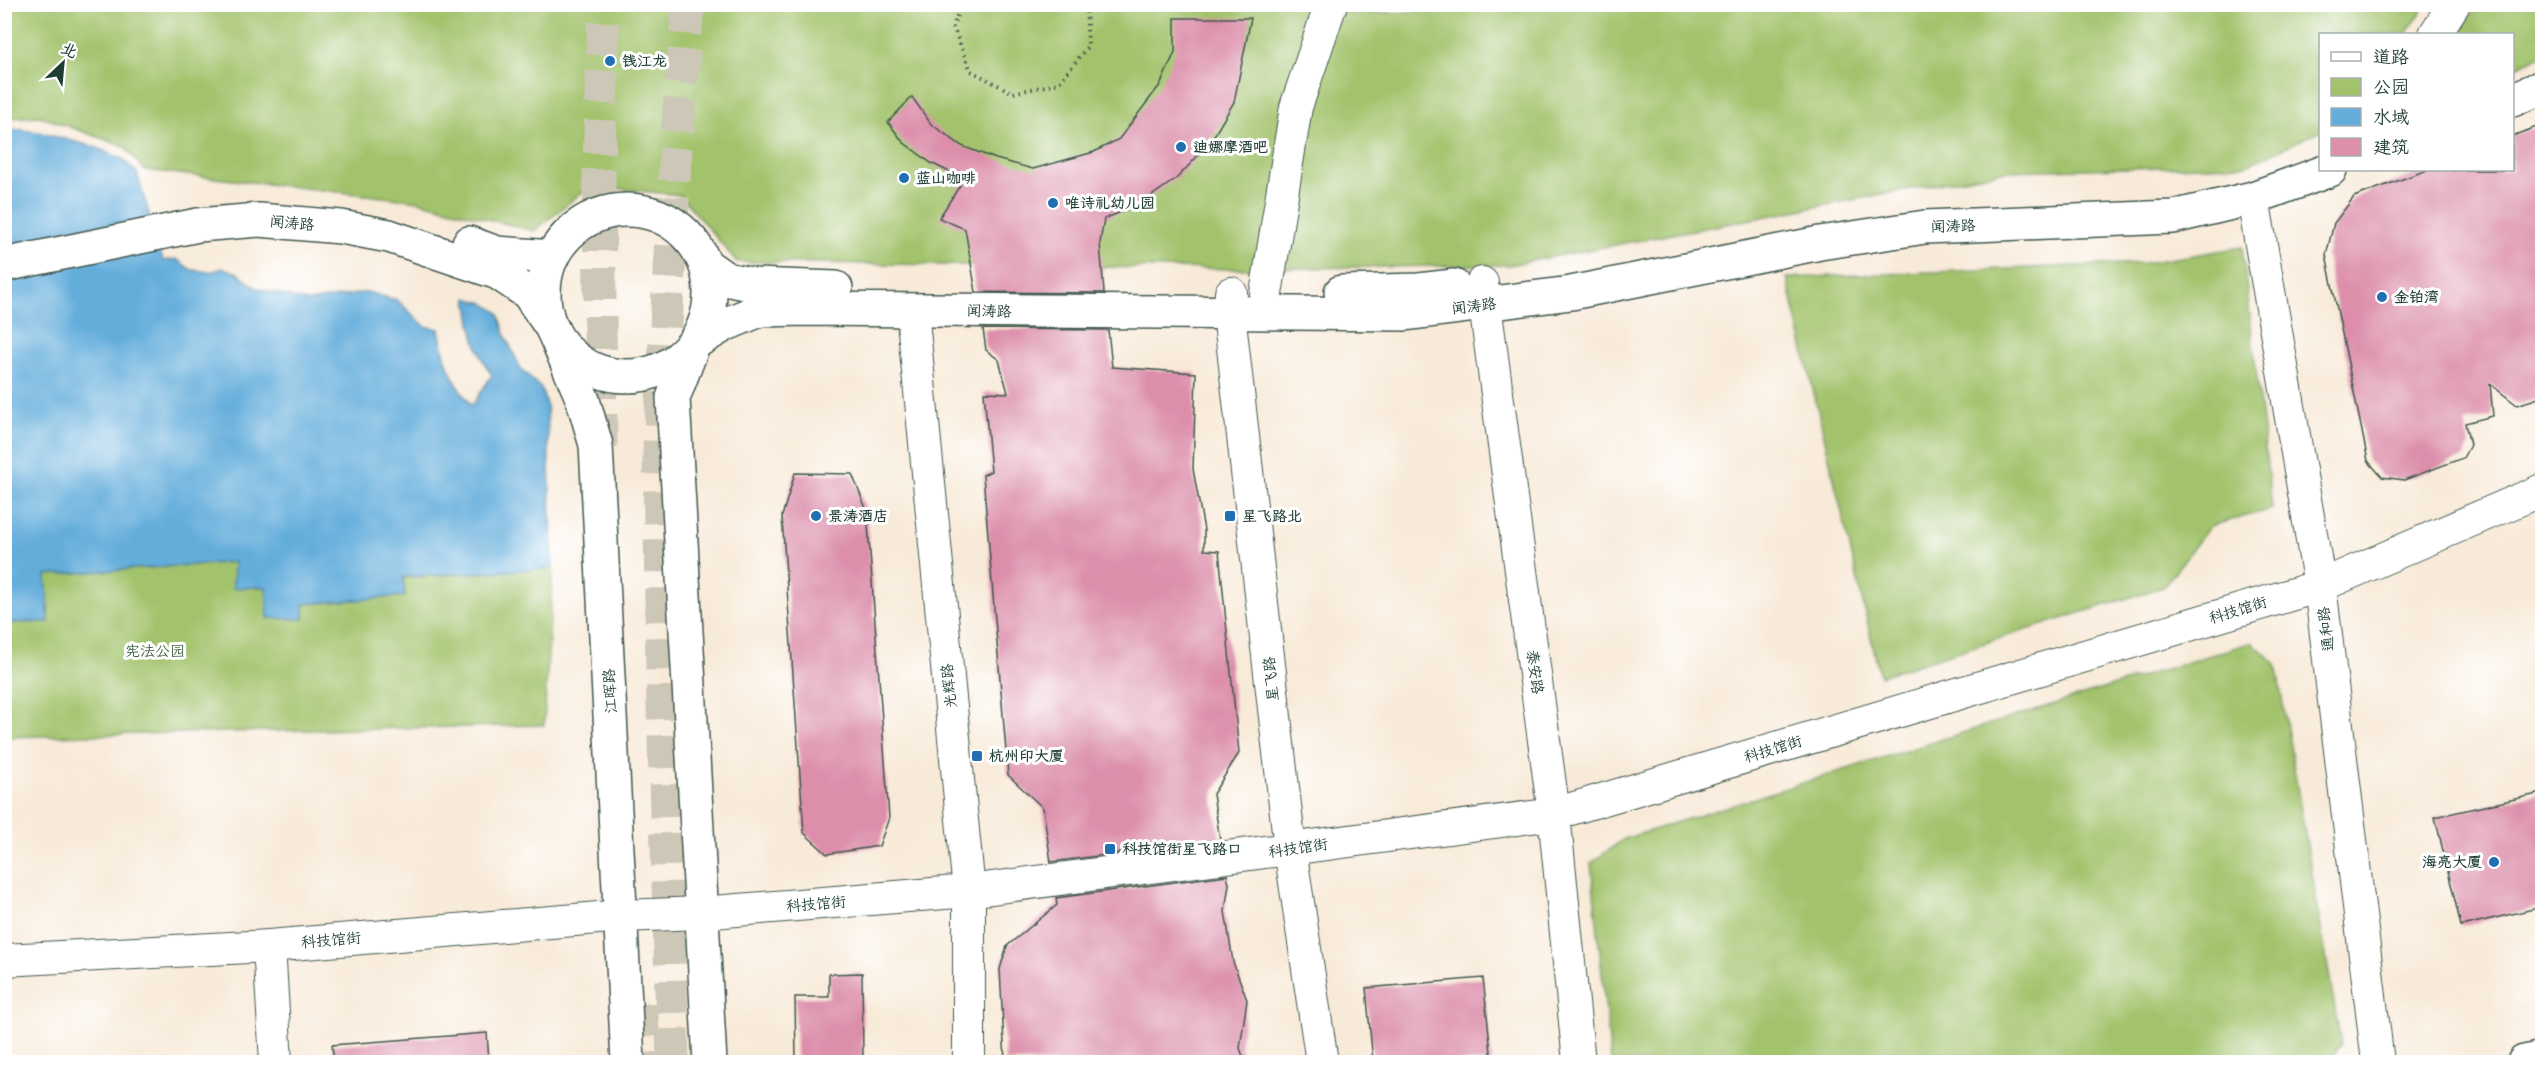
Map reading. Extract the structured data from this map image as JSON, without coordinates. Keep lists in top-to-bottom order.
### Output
{
  "streets": {
    "main road": ["闻涛路", "江晖路"],
    "street": [
      "科技馆街",
      "通和路",
      "泰安路",
      "星飞路",
      "光辉路"
    ]
  },
  "crossings": [
    ["闻涛路", "通和路"],
    ["闻涛路", "泰安路"],
    ["闻涛路", "星飞路"],
    ["闻涛路", "光辉路"],
    ["闻涛路", "江晖路"],
    ["科技馆街", "通和路"],
    ["科技馆街", "泰安路"],
    ["科技馆街", "星飞路"],
    ["科技馆街", "光辉路"],
    ["科技馆街", "江晖路"]
  ],
  "parks": ["宪法公园"],
  "places": {
    "other": [
      "钱江龙",
      "迪娜摩酒吧",
      "蓝山咖啡",
      "唯诗礼幼儿园",
      "金铂湾",
      "景涛酒店",
      "海亮大厦"
    ],
    "transit": ["星飞路北", "杭州印大厦", "科技馆街星飞路口"]
  },
  "legend": [
    "道路",
    "公园",
    "水域",
    "建筑"
  ],
  "north": "top right"
}
